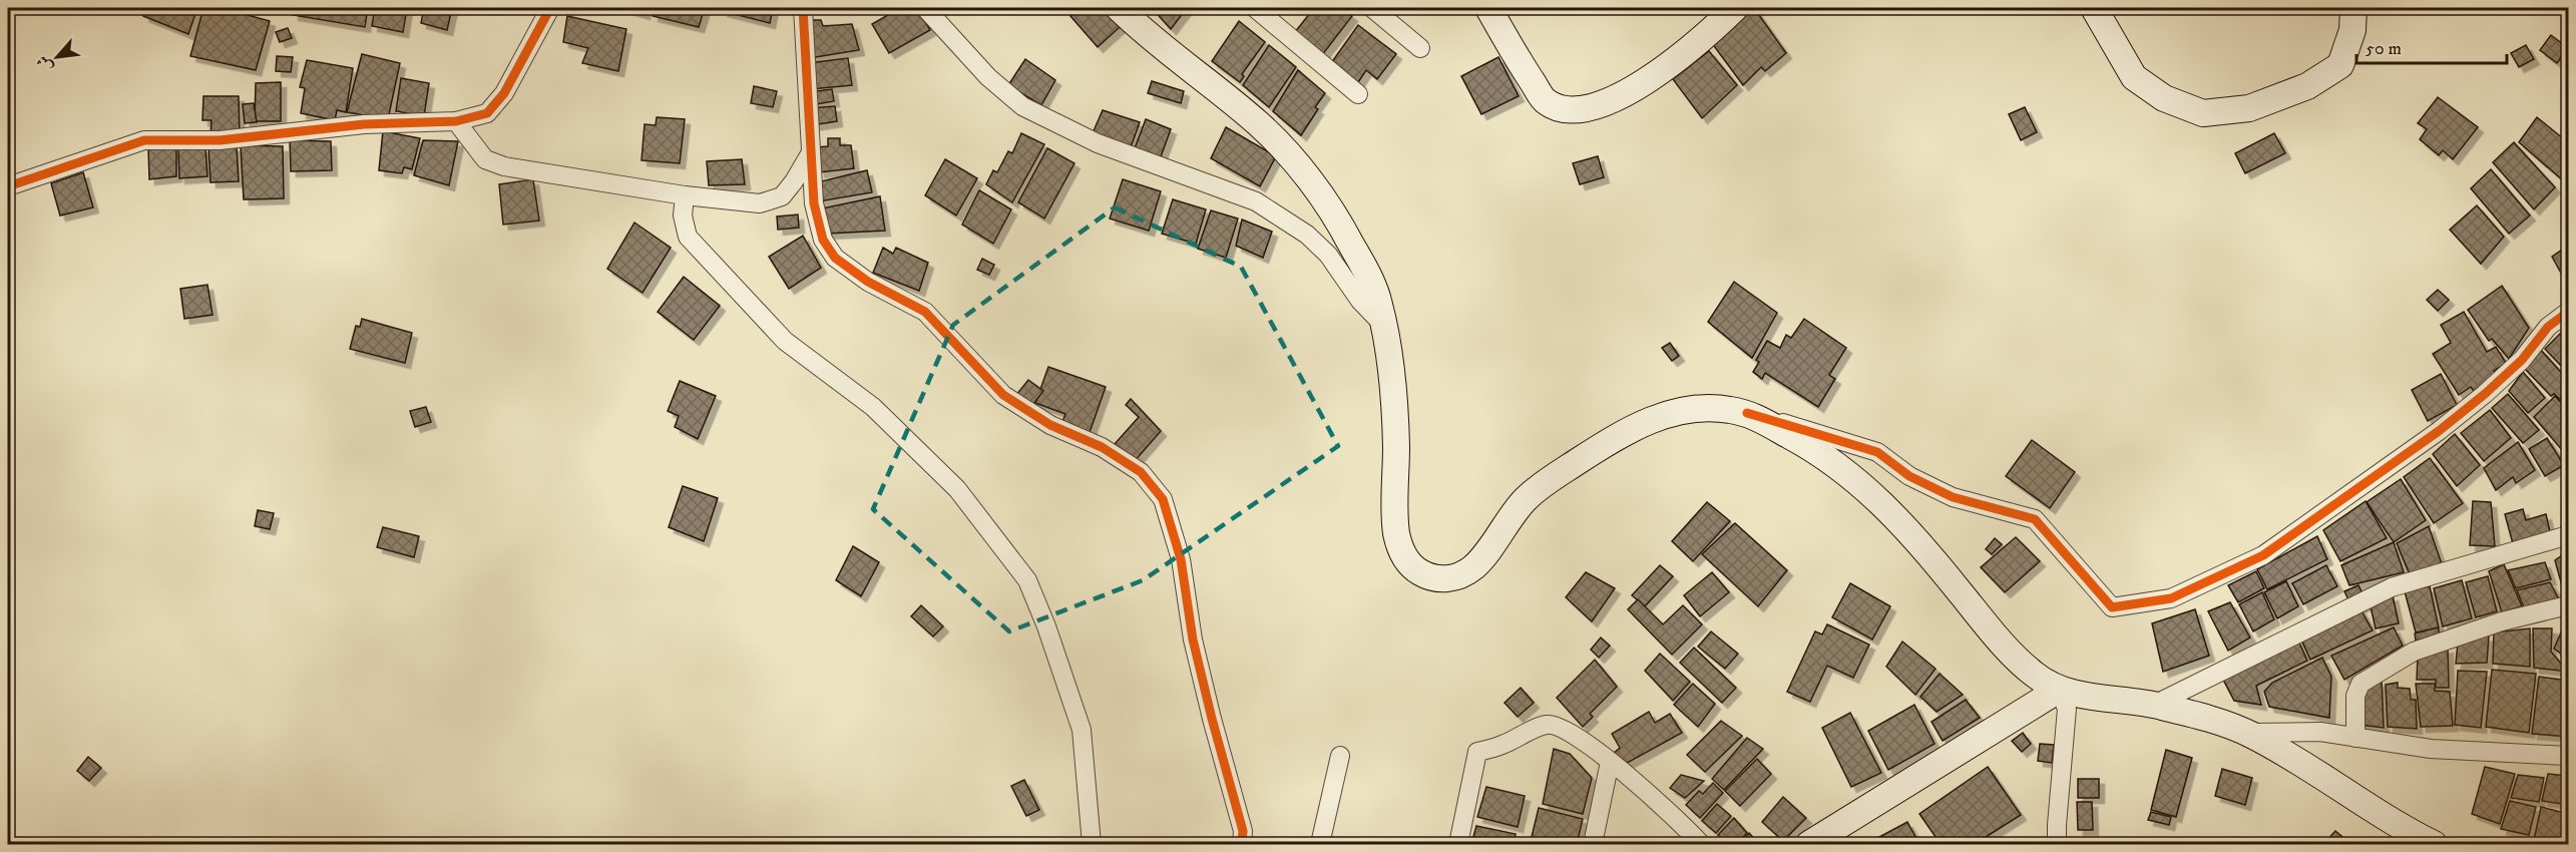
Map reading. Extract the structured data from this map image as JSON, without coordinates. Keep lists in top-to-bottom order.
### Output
{
  "scale_bar": "50 m",
  "north": "bottom left"
}
